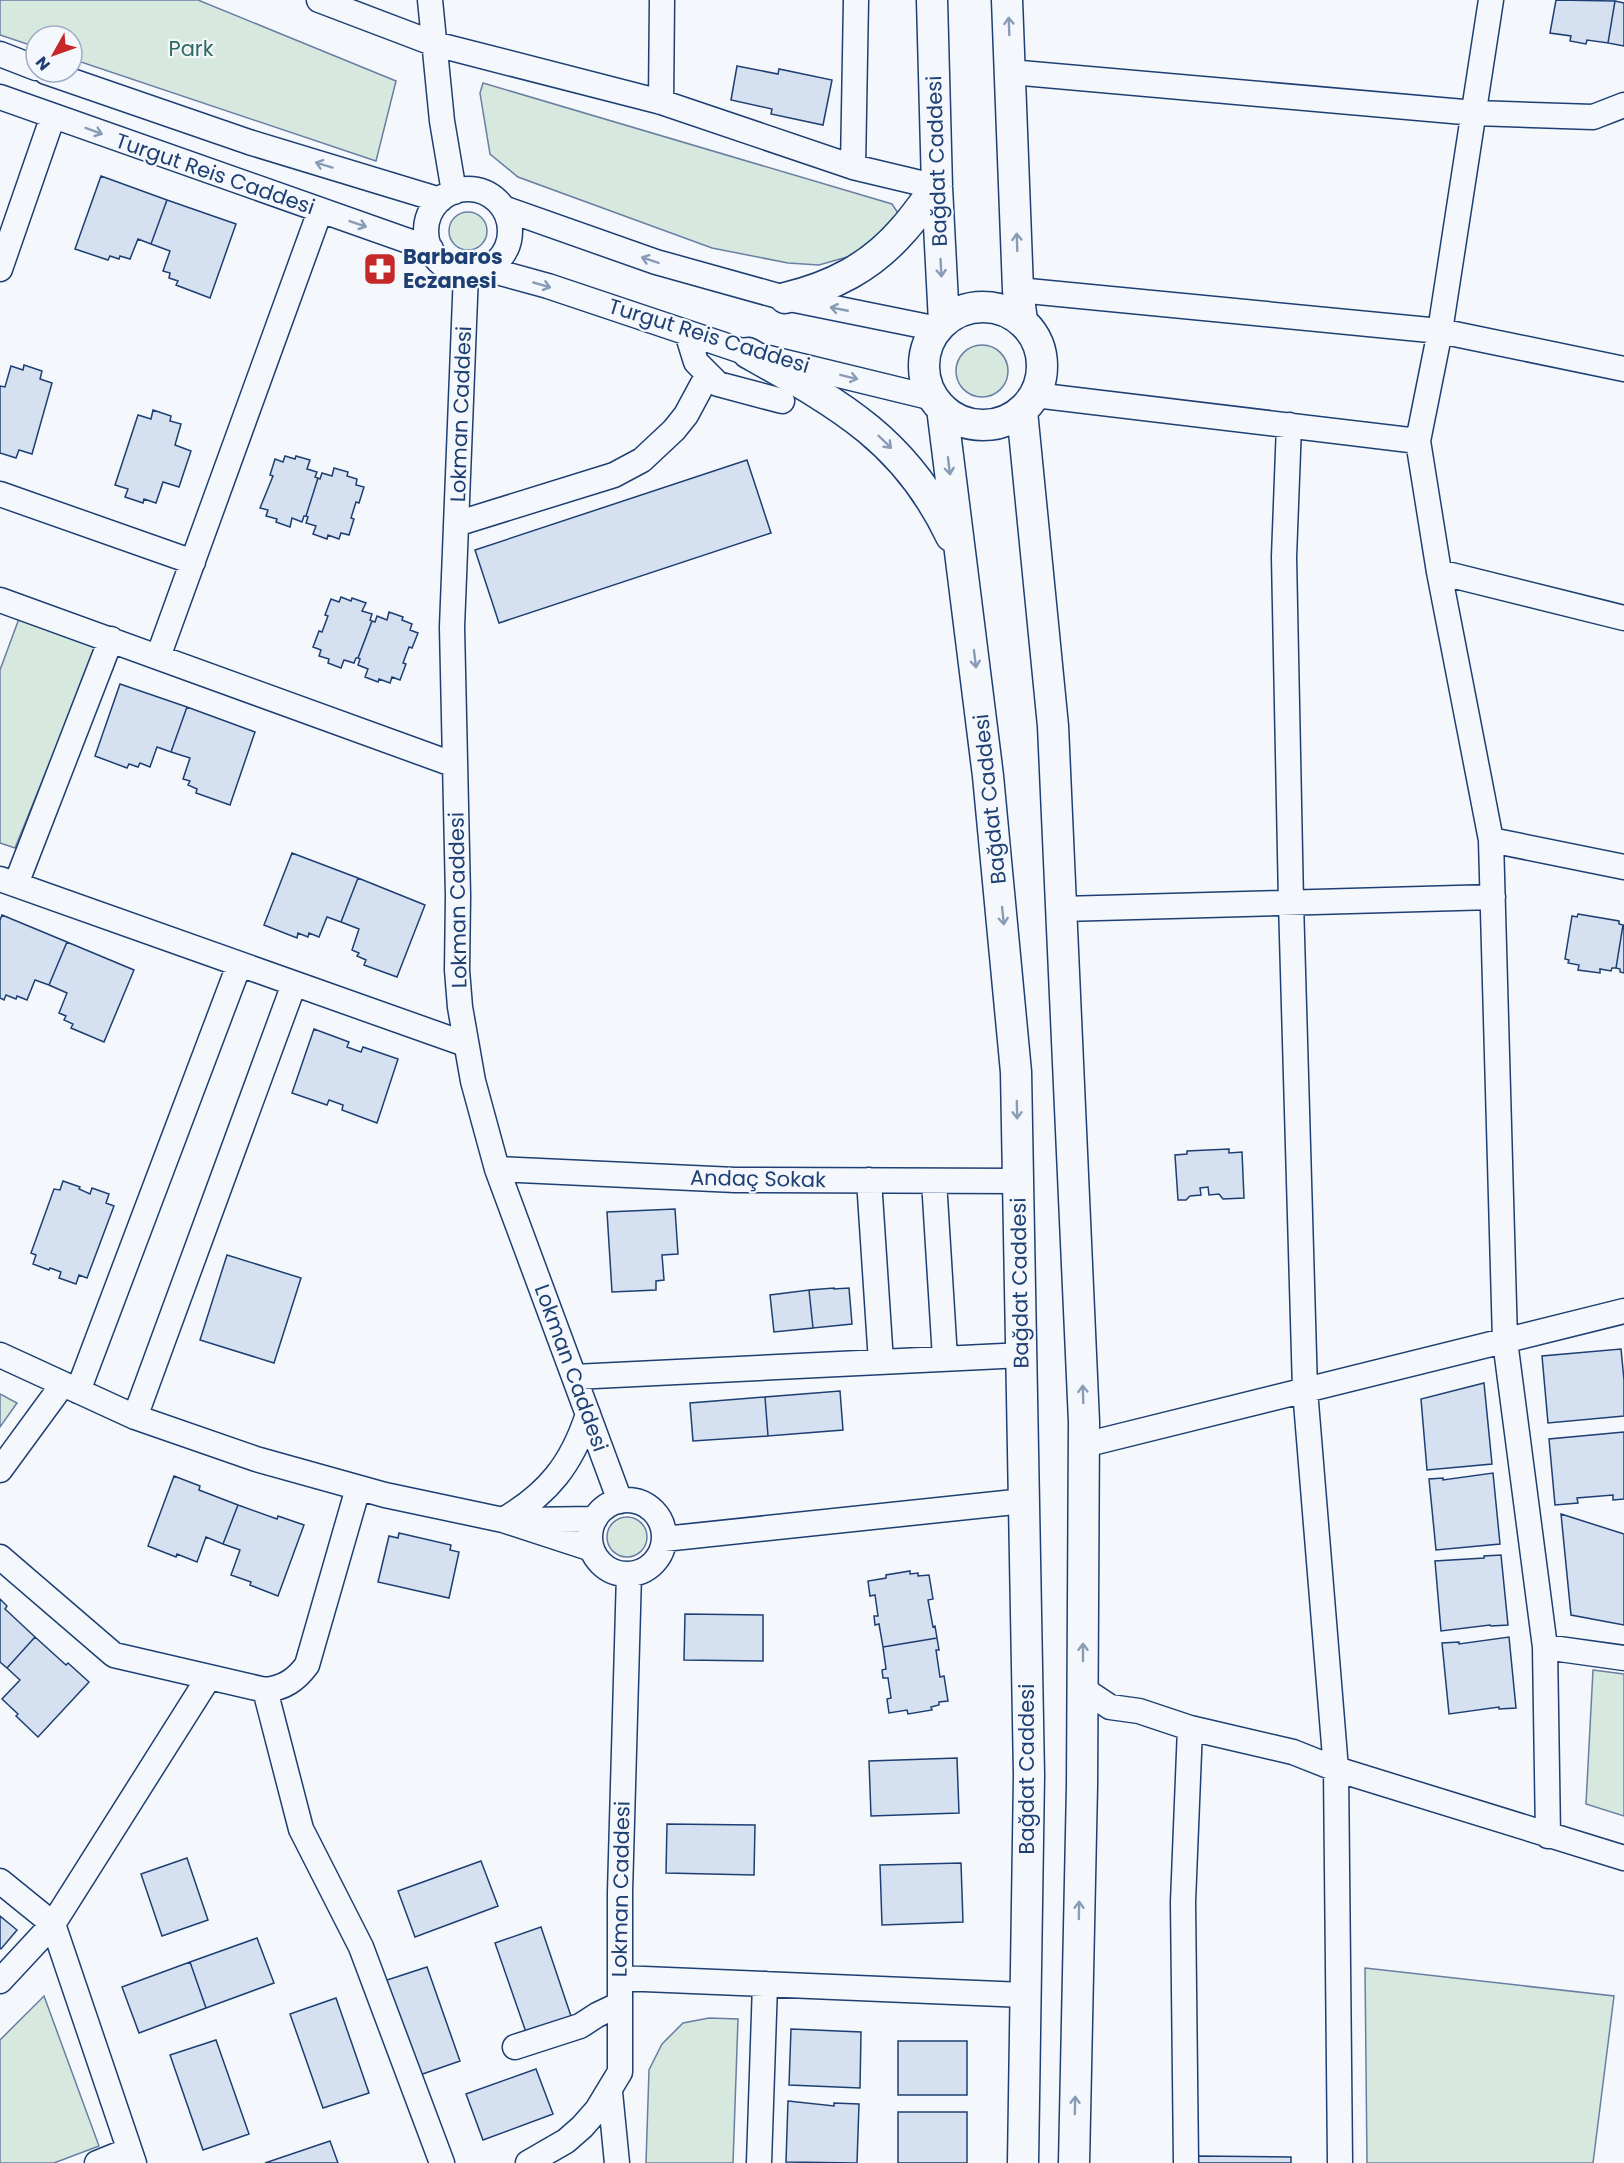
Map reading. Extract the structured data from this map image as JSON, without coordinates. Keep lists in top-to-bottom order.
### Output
{
  "streets": {
    "main road": ["Bağdat Caddesi"],
    "street": ["Turgut Reis Caddesi", "Lokman Caddesi", "Andaç Sokak"]
  },
  "crossings": [
    ["Bağdat Caddesi", "Turgut Reis Caddesi"],
    ["Bağdat Caddesi", "Andaç Sokak"],
    ["Turgut Reis Caddesi", "Lokman Caddesi"],
    ["Lokman Caddesi", "Andaç Sokak"]
  ],
  "parks": ["Park"],
  "places": {
    "pharmacy": ["Barbaros Eczanesi"]
  },
  "north": "bottom left"
}
